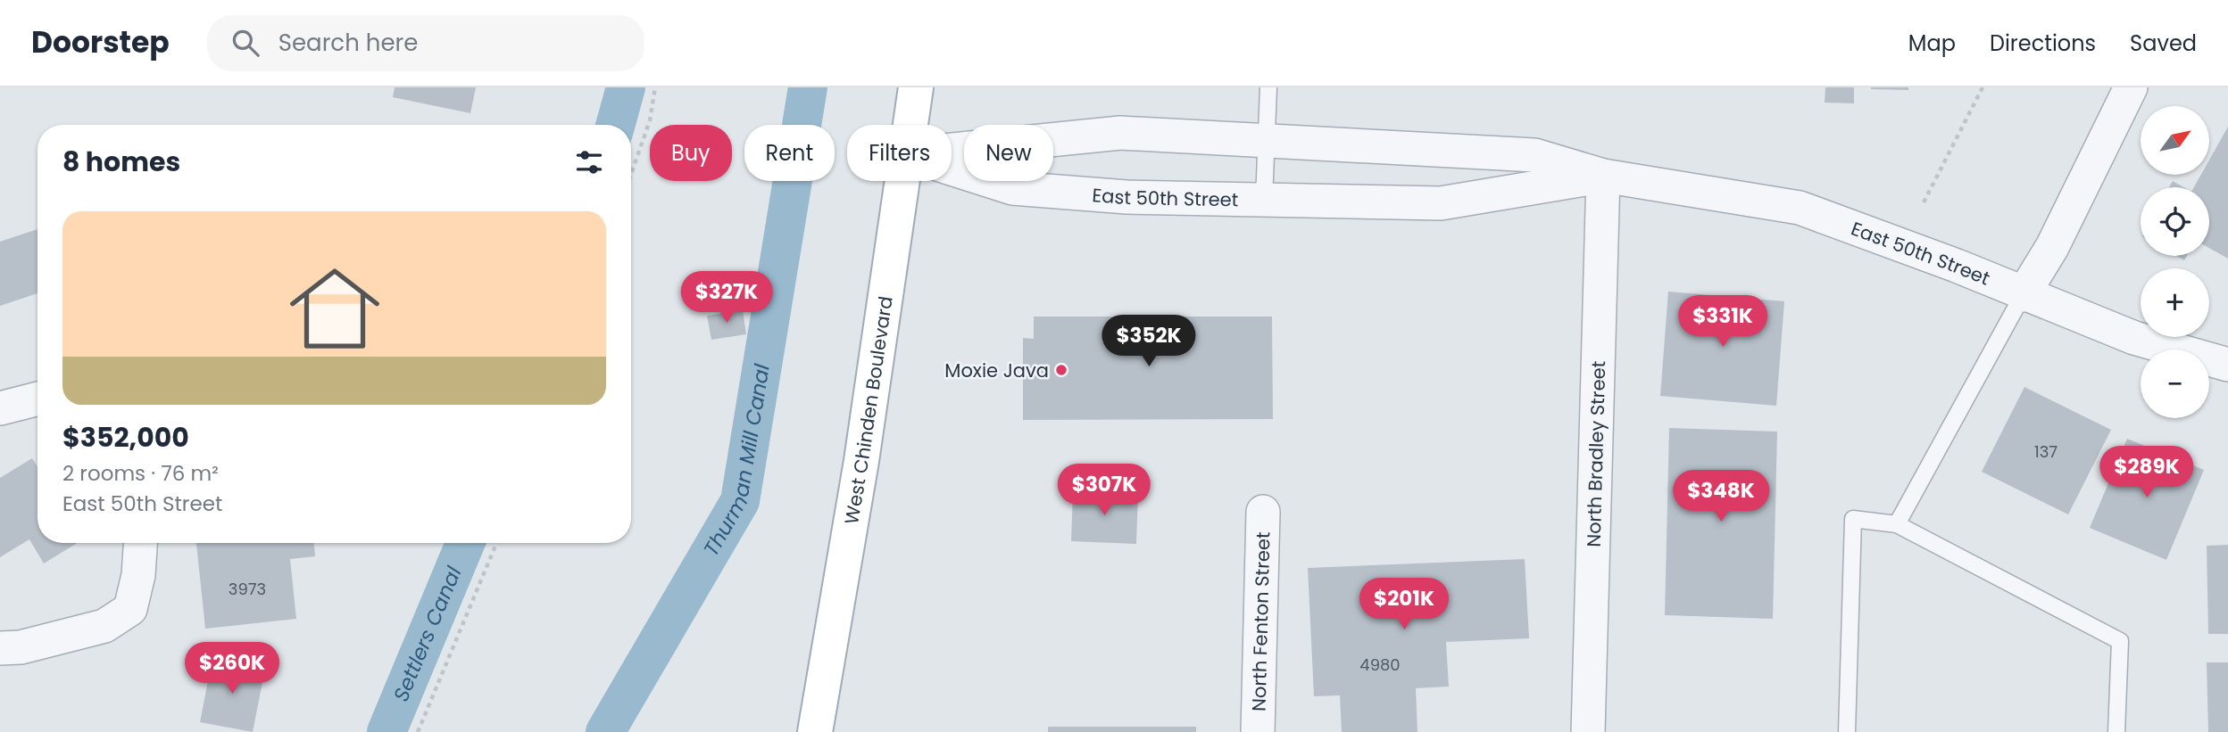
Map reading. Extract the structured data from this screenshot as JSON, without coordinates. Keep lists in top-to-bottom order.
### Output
{
  "streets": {
    "main road": ["West Chinden Boulevard"],
    "street": ["East 50th Street", "North Bradley Street", "North Fenton Street"]
  },
  "crossings": [
    ["East 50th Street", "North Bradley Street"]
  ],
  "water": ["Thurman Mill Canal", "Settlers Canal"],
  "places": ["Moxie Java"],
  "house_numbers": ["137", "3973", "4980"],
  "north": "top right",
  "page": {
    "header": "Doorstep",
    "search": "Search here",
    "nav": ["Map", "Directions", "Saved"],
    "map_buttons": ["+", "−"],
    "chip": [
      "Buy",
      "Rent",
      "Filters",
      "New"
    ],
    "heading": "8 homes",
    "list": [
      {
        "name": "$352,000",
        "note": "2 rooms · 76 m² · East 50th Street"
      }
    ],
    "price": [
      "$327K",
      "$331K",
      "$352K",
      "$289K",
      "$307K",
      "$348K",
      "$201K",
      "$260K"
    ]
  }
}
